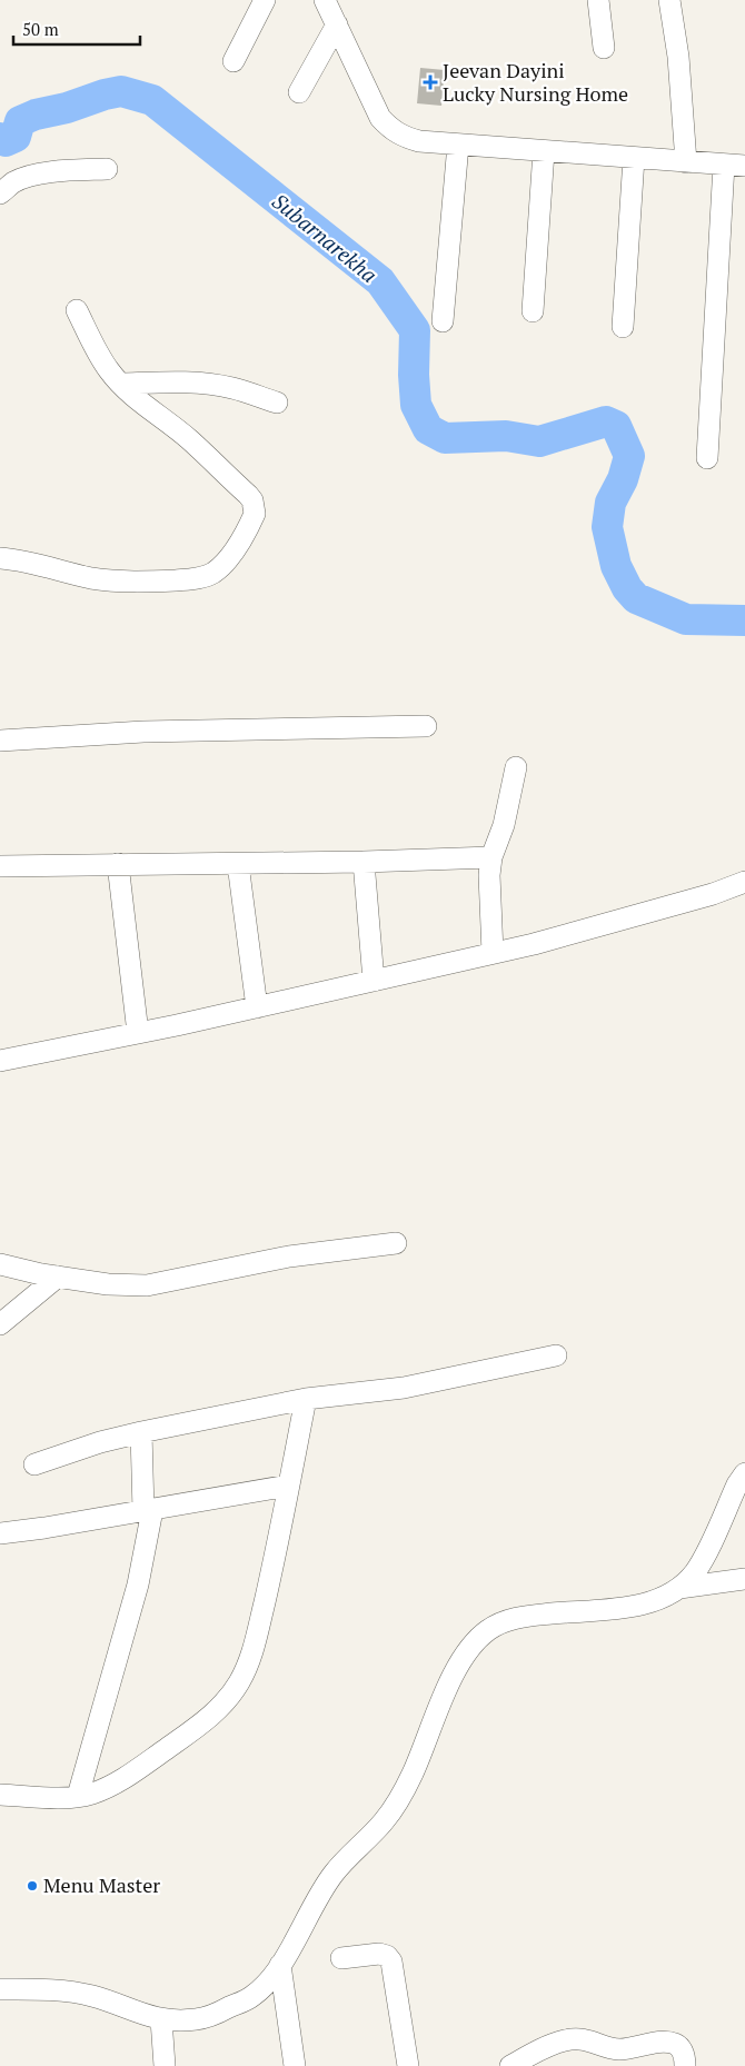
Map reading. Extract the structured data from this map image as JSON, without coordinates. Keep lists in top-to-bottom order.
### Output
{
  "water": ["Subarnarekha"],
  "places": {
    "health": ["Jeevan Dayini Lucky Nursing Home"],
    "other": ["Menu Master"]
  },
  "scale_bar": "50 m"
}
